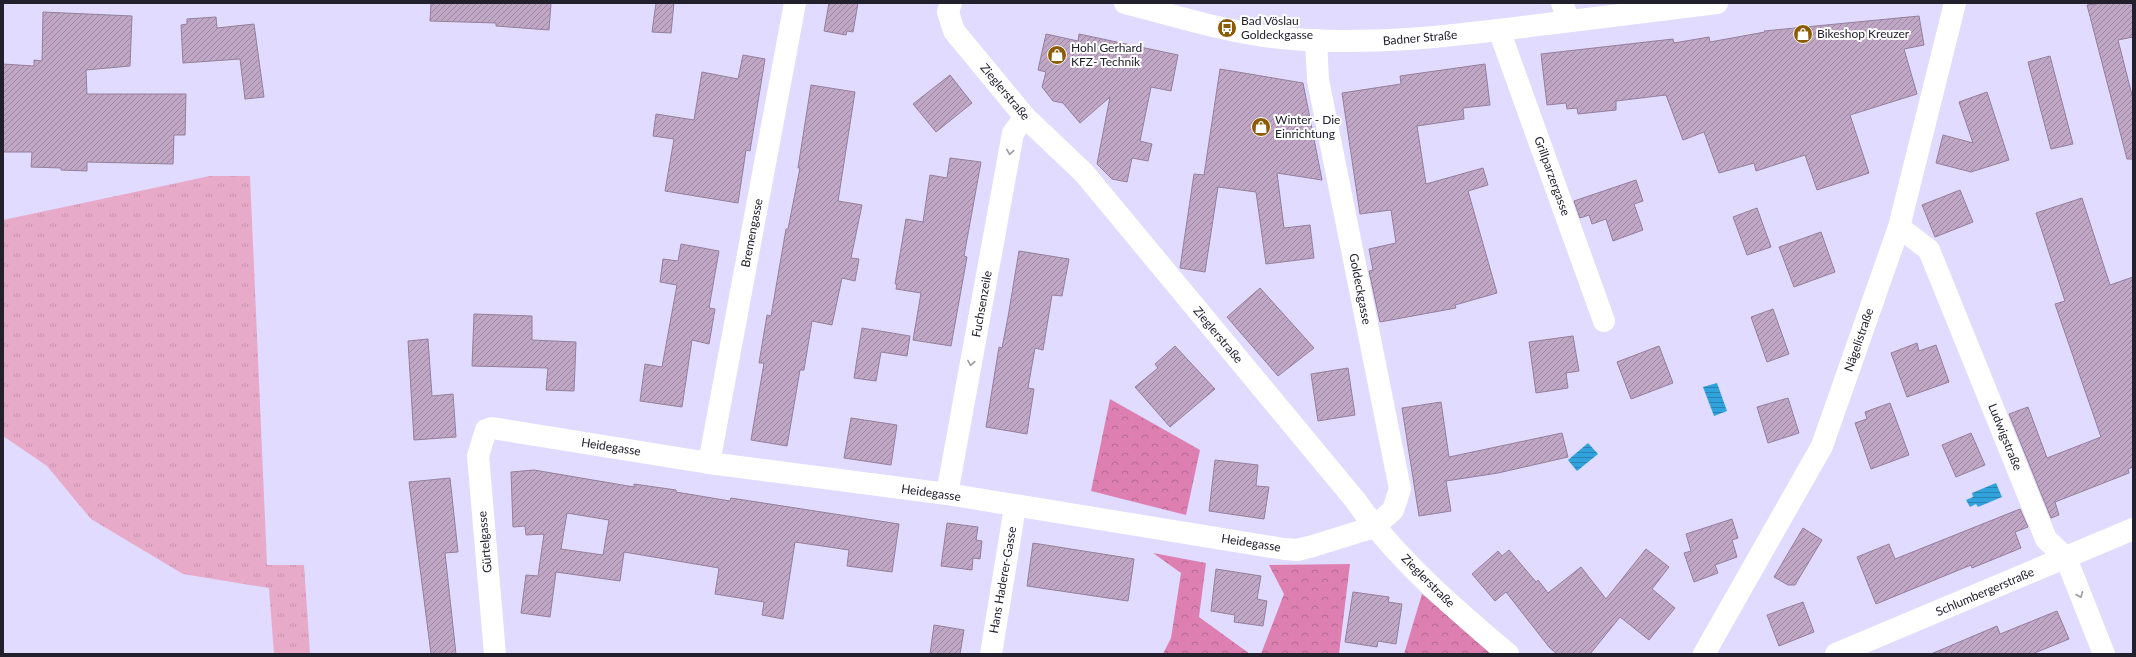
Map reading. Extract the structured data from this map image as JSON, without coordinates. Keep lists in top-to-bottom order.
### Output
{
  "streets": {
    "street": [
      "Badner Straße",
      "Zieglerstraße",
      "Grillparzergasse",
      "Bremengasse",
      "Goldeckgasse",
      "Fuchsenzeile",
      "Nägelistraße",
      "Ludwigstraße",
      "Heidegasse",
      "Gürtelgasse",
      "Hans Haderer-Gasse",
      "Schlumbergerstraße"
    ]
  },
  "crossings": [
    ["Badner Straße", "Grillparzergasse"],
    ["Badner Straße", "Goldeckgasse"],
    ["Zieglerstraße", "Goldeckgasse"],
    ["Zieglerstraße", "Fuchsenzeile"],
    ["Zieglerstraße", "Heidegasse"],
    ["Bremengasse", "Heidegasse"],
    ["Goldeckgasse", "Heidegasse"],
    ["Fuchsenzeile", "Heidegasse"],
    ["Nägelistraße", "Ludwigstraße"],
    ["Ludwigstraße", "Schlumbergerstraße"],
    ["Heidegasse", "Gürtelgasse"],
    ["Heidegasse", "Hans Haderer-Gasse"]
  ],
  "one_way": ["Fuchsenzeile"],
  "places": {
    "bus stop": ["Bad Vöslau Goldeckgasse"],
    "shop": ["Bikeshop Kreuzer", "Hohl Gerhard KFZ- Technik", "Winter - Die Einrichtung"]
  }
}
